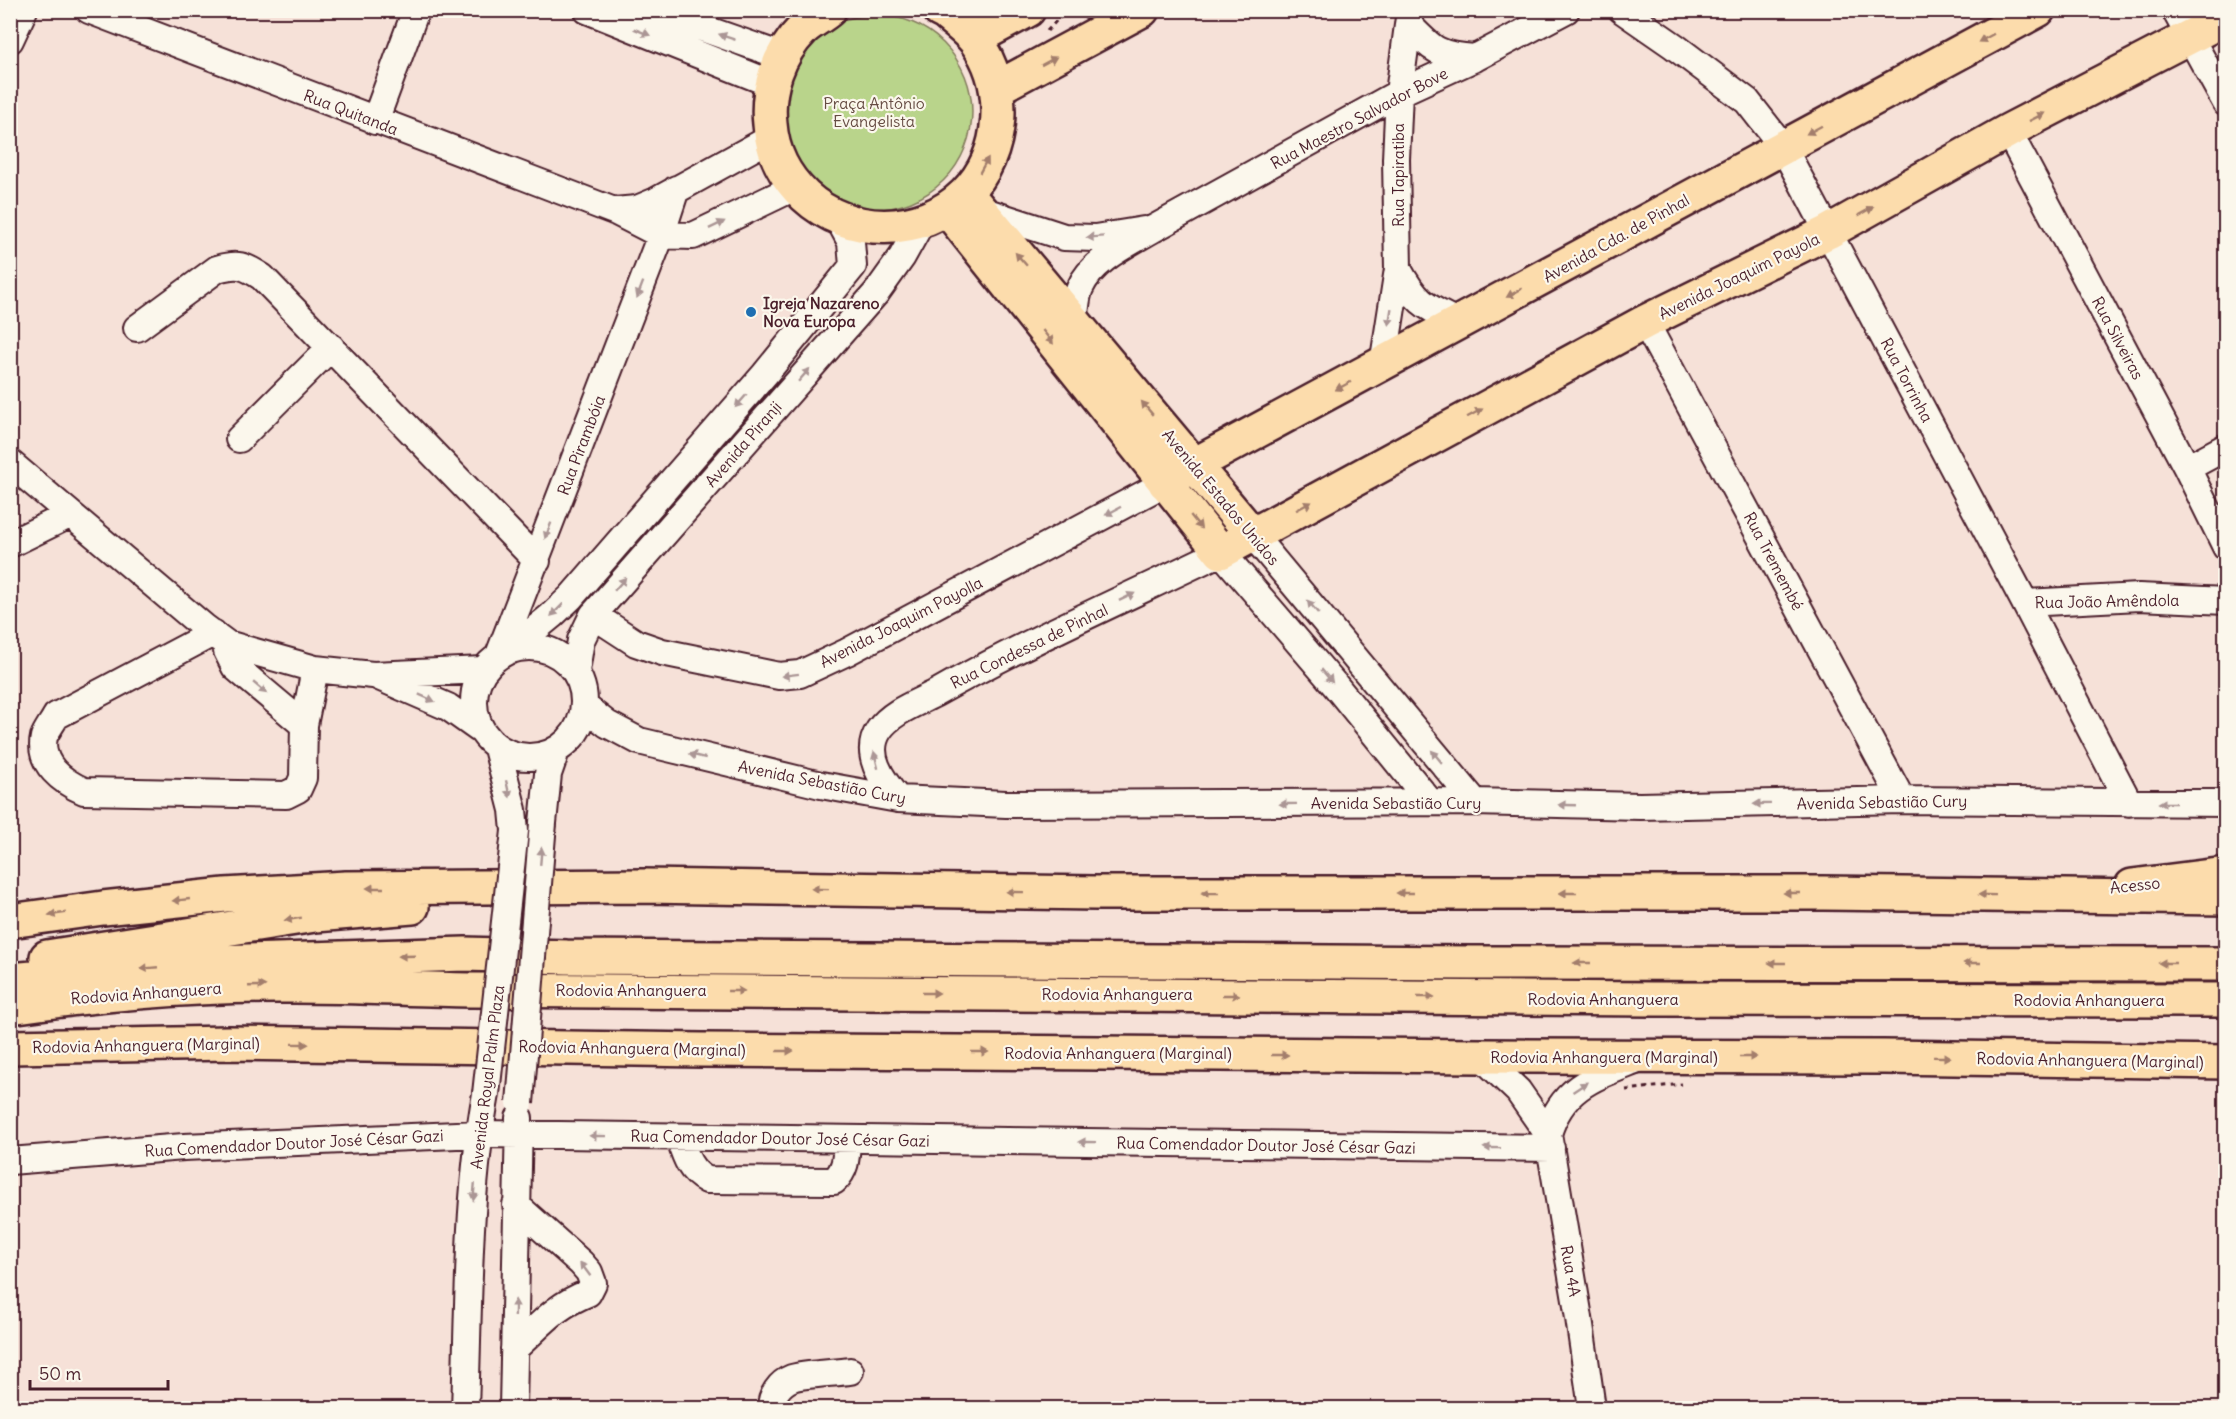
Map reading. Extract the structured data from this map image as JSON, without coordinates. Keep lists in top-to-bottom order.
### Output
{
  "streets": {
    "main road": [
      "Avenida Cda. de Pinhal",
      "Avenida Joaquim Payola",
      "Avenida Estados Unidos",
      "Avenida Joaquim Payolla",
      "Rua Condessa de Pinhal",
      "Acesso",
      "Rodovia Anhanguera",
      "Rodovia Anhanguera (Marginal)"
    ],
    "street": [
      "Rua Quitanda",
      "Rua Maestro Salvador Bove",
      "Rua Tapiratiba",
      "Rua Silveiras",
      "Rua Torrinha",
      "Avenida Piranji",
      "Rua Pirambóia",
      "Rua Tremembé",
      "Rua João Amêndola",
      "Avenida Sebastião Cury",
      "Avenida Royal Palm Plaza",
      "Rua Comendador Doutor José César Gazi",
      "Rua 4A"
    ]
  },
  "crossings": [
    ["Rua Quitanda", "Rua Pirambóia"],
    ["Rua Maestro Salvador Bove", "Rua Tapiratiba"],
    ["Rua Maestro Salvador Bove", "Avenida Piranji"],
    ["Rua Maestro Salvador Bove", "Avenida Estados Unidos"],
    ["Rua Tapiratiba", "Avenida Cda. de Pinhal"],
    ["Avenida Cda. de Pinhal", "Rua Torrinha"],
    ["Avenida Cda. de Pinhal", "Avenida Estados Unidos"],
    ["Avenida Cda. de Pinhal", "Avenida Joaquim Payolla"],
    ["Avenida Joaquim Payola", "Rua Silveiras"],
    ["Avenida Joaquim Payola", "Rua Torrinha"],
    ["Avenida Joaquim Payola", "Avenida Estados Unidos"],
    ["Avenida Joaquim Payola", "Rua Tremembé"],
    ["Avenida Joaquim Payola", "Rua Condessa de Pinhal"],
    ["Rua Torrinha", "Rua João Amêndola"],
    ["Rua Torrinha", "Avenida Sebastião Cury"],
    ["Avenida Piranji", "Rua Pirambóia"],
    ["Avenida Piranji", "Avenida Estados Unidos"],
    ["Avenida Piranji", "Avenida Joaquim Payolla"],
    ["Avenida Piranji", "Avenida Sebastião Cury"],
    ["Avenida Piranji", "Avenida Royal Palm Plaza"],
    ["Rua Pirambóia", "Avenida Sebastião Cury"],
    ["Rua Pirambóia", "Avenida Royal Palm Plaza"],
    ["Avenida Estados Unidos", "Avenida Joaquim Payolla"],
    ["Avenida Estados Unidos", "Rua Condessa de Pinhal"],
    ["Avenida Estados Unidos", "Avenida Sebastião Cury"],
    ["Rua Tremembé", "Avenida Sebastião Cury"],
    ["Rua Condessa de Pinhal", "Avenida Sebastião Cury"],
    ["Avenida Sebastião Cury", "Avenida Royal Palm Plaza"],
    ["Rodovia Anhanguera (Marginal)", "Rua 4A"],
    ["Avenida Royal Palm Plaza", "Rua Comendador Doutor José César Gazi"],
    ["Rua Comendador Doutor José César Gazi", "Rua 4A"]
  ],
  "one_way": [
    "Avenida Cda. de Pinhal",
    "Avenida Joaquim Payola",
    "Rua Pirambóia",
    "Rua Condessa de Pinhal",
    "Avenida Sebastião Cury",
    "Rua Comendador Doutor José César Gazi"
  ],
  "parks": ["Praça Antônio Evangelista"],
  "places": ["Igreja Nazareno Nova Europa"],
  "scale_bar": "50 m"
}
